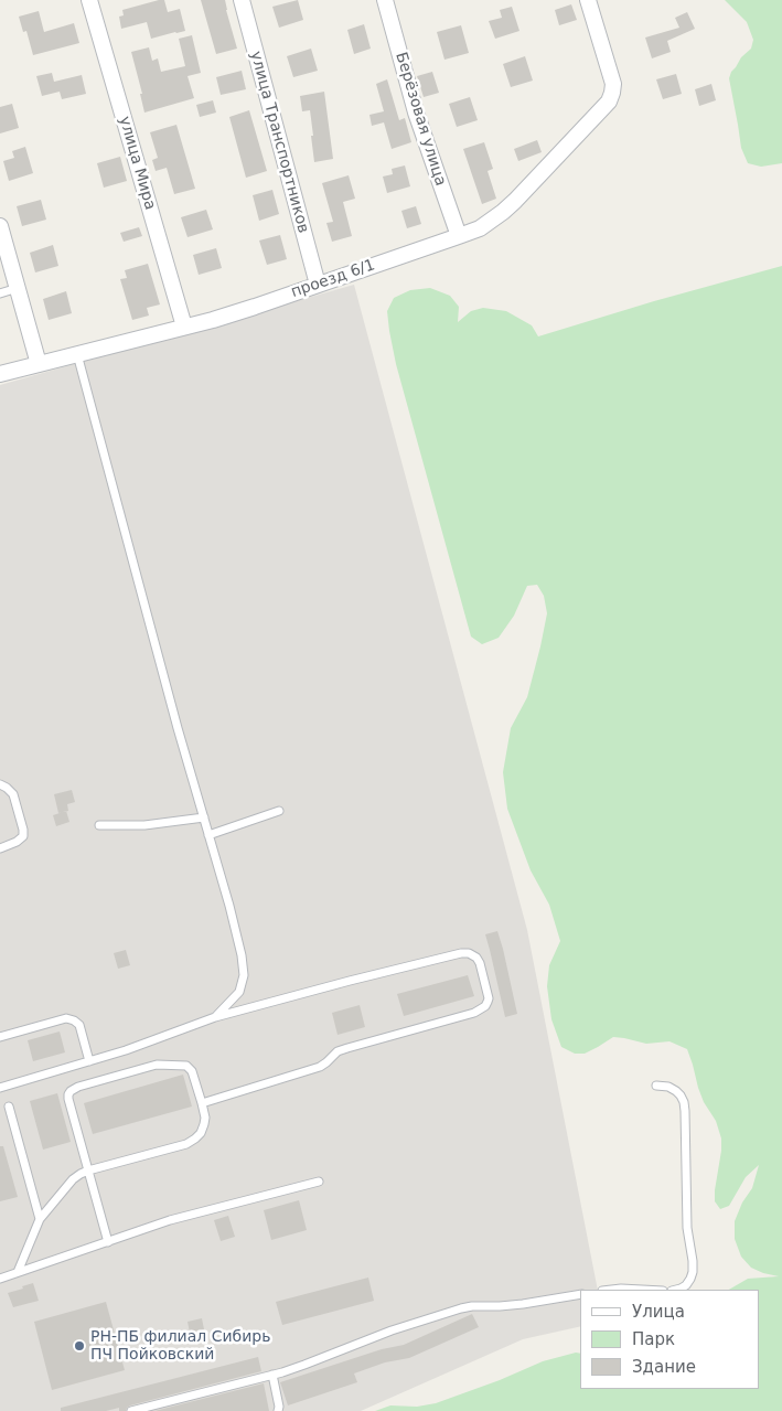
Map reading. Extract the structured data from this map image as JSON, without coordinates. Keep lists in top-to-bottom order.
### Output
{
  "streets": {
    "street": [
      "Берёзовая улица",
      "улица Транспортников",
      "улица Мира",
      "проезд 6/1"
    ]
  },
  "crossings": [
    ["Берёзовая улица", "проезд 6/1"],
    ["улица Транспортников", "проезд 6/1"],
    ["улица Мира", "проезд 6/1"]
  ],
  "places": ["РН-ПБ филиал Сибирь ПЧ Пойковский"],
  "legend": ["Улица", "Парк", "Здание"]
}
